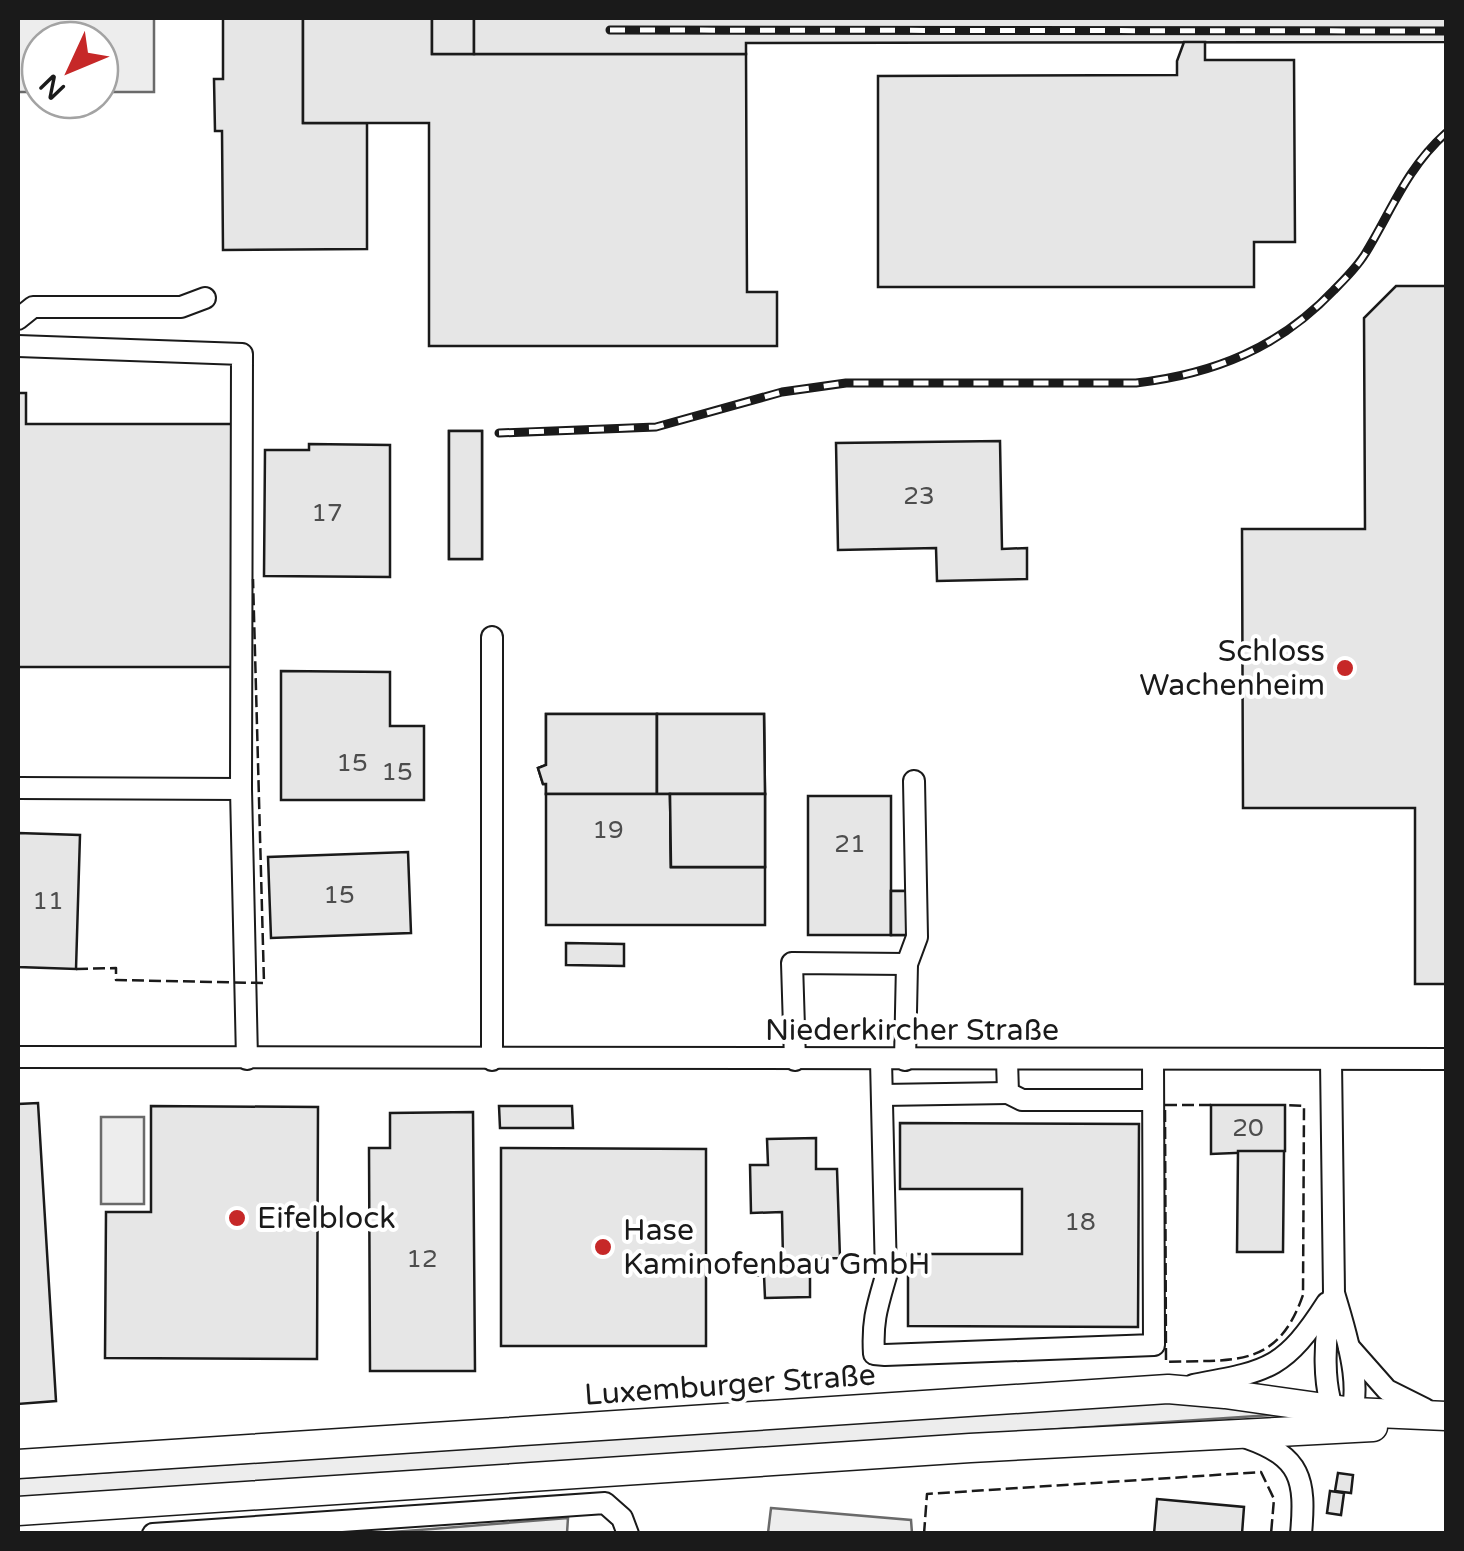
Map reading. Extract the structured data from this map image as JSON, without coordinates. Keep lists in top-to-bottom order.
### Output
{
  "streets": {
    "main road": ["Luxemburger Straße"],
    "street": ["Niederkircher Straße"]
  },
  "places": ["Schloss Wachenheim", "Eifelblock", "Hase Kaminofenbau GmbH"],
  "house_numbers": [
    "23",
    "17",
    "15",
    "15",
    "19",
    "21",
    "15",
    "11",
    "20",
    "18",
    "12"
  ],
  "north": "bottom left"
}
